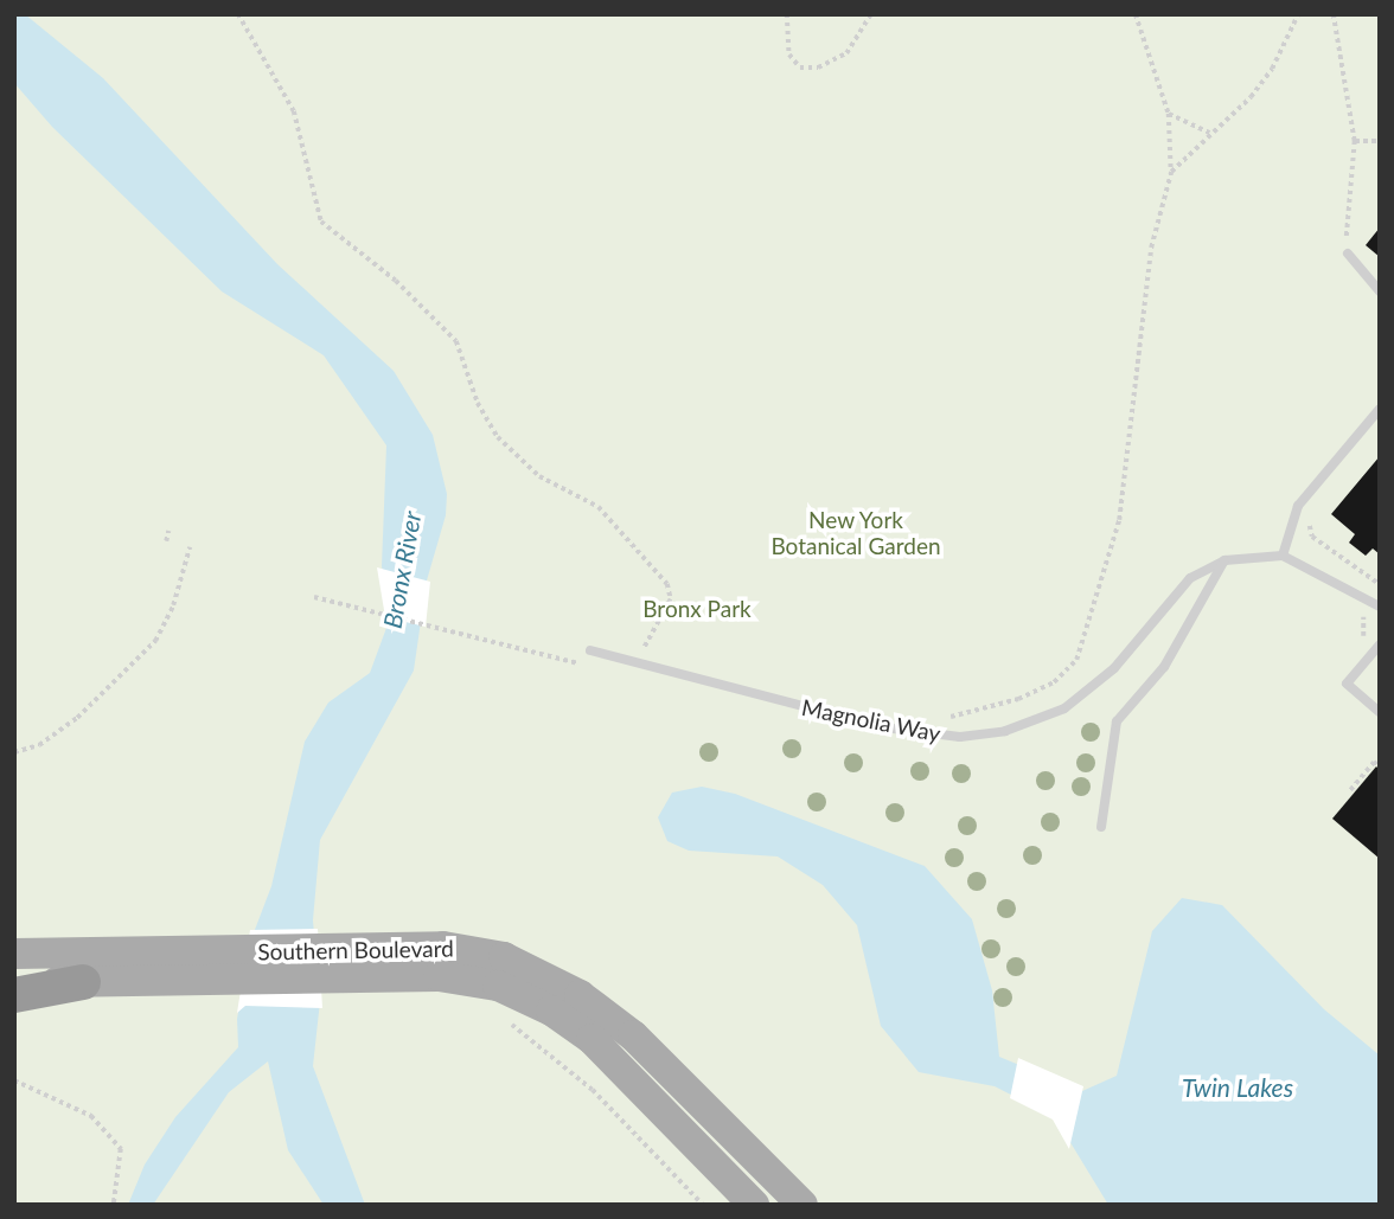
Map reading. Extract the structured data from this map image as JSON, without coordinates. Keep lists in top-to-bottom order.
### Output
{
  "streets": {
    "main road": ["Southern Boulevard"],
    "lane": ["Magnolia Way"]
  },
  "water": ["Bronx River", "Twin Lakes"],
  "parks": ["New York Botanical Garden", "Bronx Park"]
}
